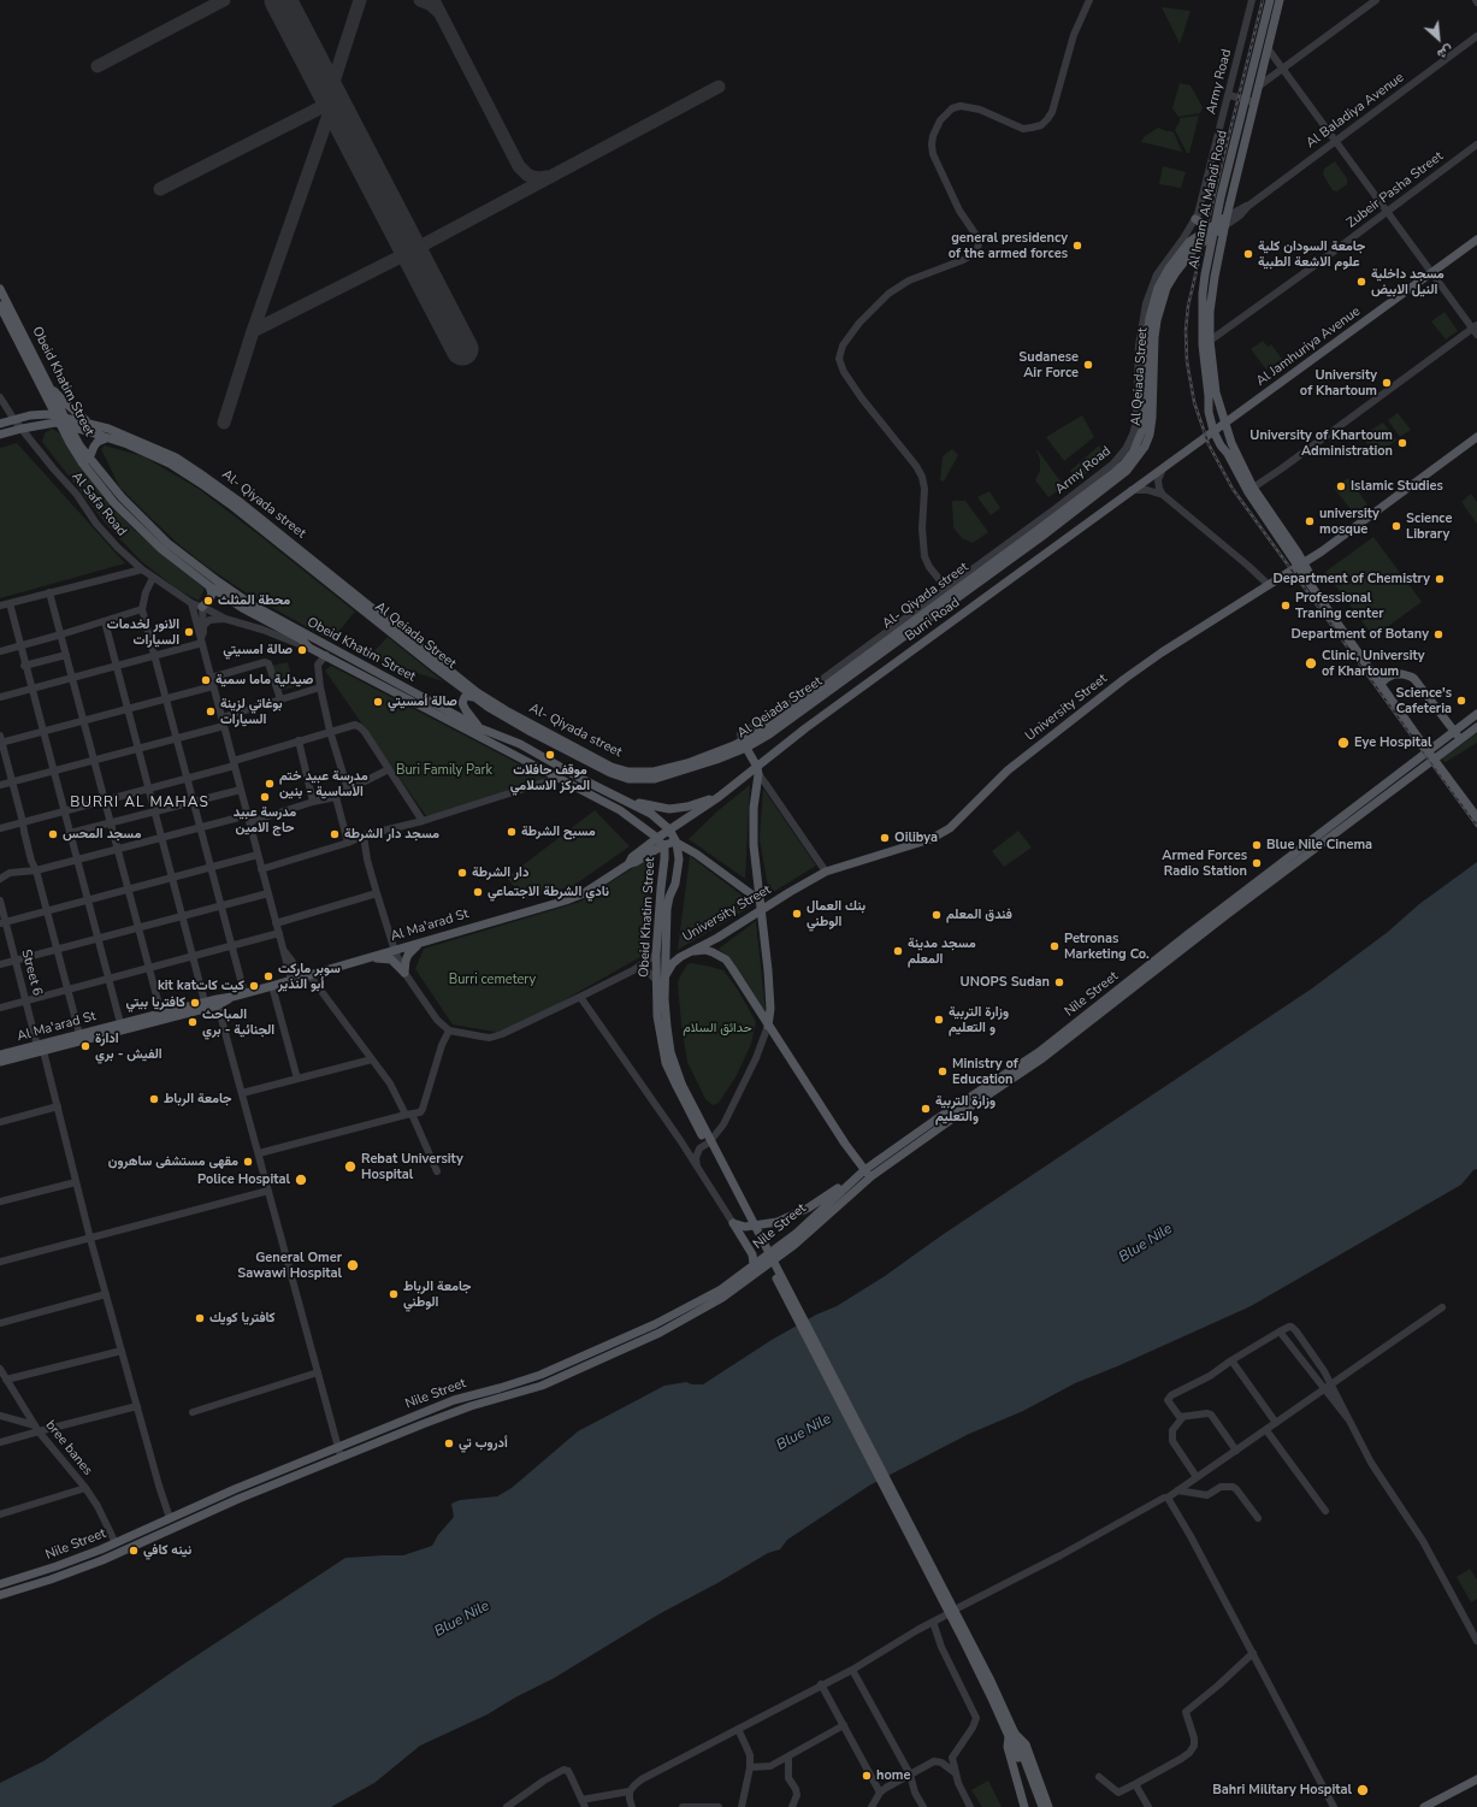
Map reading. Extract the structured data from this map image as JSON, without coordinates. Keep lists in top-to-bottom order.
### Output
{
  "streets": {
    "main road": [
      "Al Imam Al Mahdi Road",
      "Al Jamhuriya Avenue",
      "Al Qeiada Street",
      "Obeid Khatim Street",
      "Al- Qiyada street",
      "Burri Road",
      "University Street",
      "Al Ma'arad St",
      "Nile Street"
    ],
    "street": [
      "Army Road",
      "Al Baladiya Avenue",
      "Zubeir Pasha Street",
      "Al Safa Road",
      "Street 6",
      "bree banes"
    ]
  },
  "crossings": [
    ["Army Road", "Al Qeiada Street"],
    ["Army Road", "Al- Qiyada street"],
    ["Al Imam Al Mahdi Road", "Al- Qiyada street"],
    ["Al Imam Al Mahdi Road", "Burri Road"],
    ["Al Imam Al Mahdi Road", "University Street"],
    ["Al Jamhuriya Avenue", "Burri Road"],
    ["Al Qeiada Street", "Obeid Khatim Street"],
    ["Al Qeiada Street", "Al- Qiyada street"],
    ["Obeid Khatim Street", "Al Safa Road"],
    ["Obeid Khatim Street", "Al- Qiyada street"],
    ["Obeid Khatim Street", "Burri Road"],
    ["Obeid Khatim Street", "University Street"],
    ["Obeid Khatim Street", "Al Ma'arad St"],
    ["Burri Road", "Al Ma'arad St"],
    ["Al Ma'arad St", "Street 6"],
    ["Street 6", "Nile Street"],
    ["Nile Street", "bree banes"]
  ],
  "districts": ["BURRI AL MAHAS"],
  "water": ["Blue Nile"],
  "parks": ["Buri Family Park", "Burri cemetery", "حدائق السلام"],
  "places": [
    "general presidency of the armed forces",
    "جامعة السودان كلية علوم الاشعة الطبية",
    "مسجد داخلية النيل الابيض",
    "Sudanese Air Force",
    "University of Khartoum",
    "University of Khartoum Administration",
    "Islamic Studies",
    "university mosque",
    "Science Library",
    "Department of Chemistry",
    "محطة المثلث",
    "Professional Traning center",
    "الانور لخدمات السيارات",
    "Department of Botany",
    "صالة امسيتي",
    "Clinic, University of Khartoum",
    "صيدلية ماما سمية",
    "Science's Cafeteria",
    "صالة أمسيتي",
    "بوغاتي لزينة السيارات",
    "Eye Hospital",
    "موقف حافلات المركز الاسلامي",
    "مدرسة عبيد ختم الأساسية - بنين",
    "مدرسة عبيد حاج الامين",
    "مسبح الشرطة",
    "مسجد المحس",
    "مسجد دار الشرطة",
    "Oilibya",
    "Blue Nile Cinema",
    "Armed Forces Radio Station",
    "دار الشرطة",
    "نادي الشرطة الاجتماعي",
    "بنك العمال الوطني",
    "فندق المعلم",
    "Petronas Marketing Co.",
    "مسجد مدينة المعلم",
    "سوبر ماركت أبو النذير",
    "UNOPS Sudan",
    "kit katكيت كات",
    "كافتريا بيتي",
    "وزارة التربية و التعليم",
    "المباحث الجنائية - بري",
    "ادارة الفيش - بري",
    "Ministry of Education",
    "جامعة الرباط",
    "وزارة التربية والتعليم",
    "مقهى مستشفى ساهرون",
    "Rebat University Hospital",
    "Police Hospital",
    "General Omer Sawawi Hospital",
    "جامعة الرباط الوطني",
    "كافتريا كويك",
    "أدروب تي",
    "نينه كافي",
    "home",
    "Bahri Military Hospital"
  ],
  "north": "bottom right"
}
